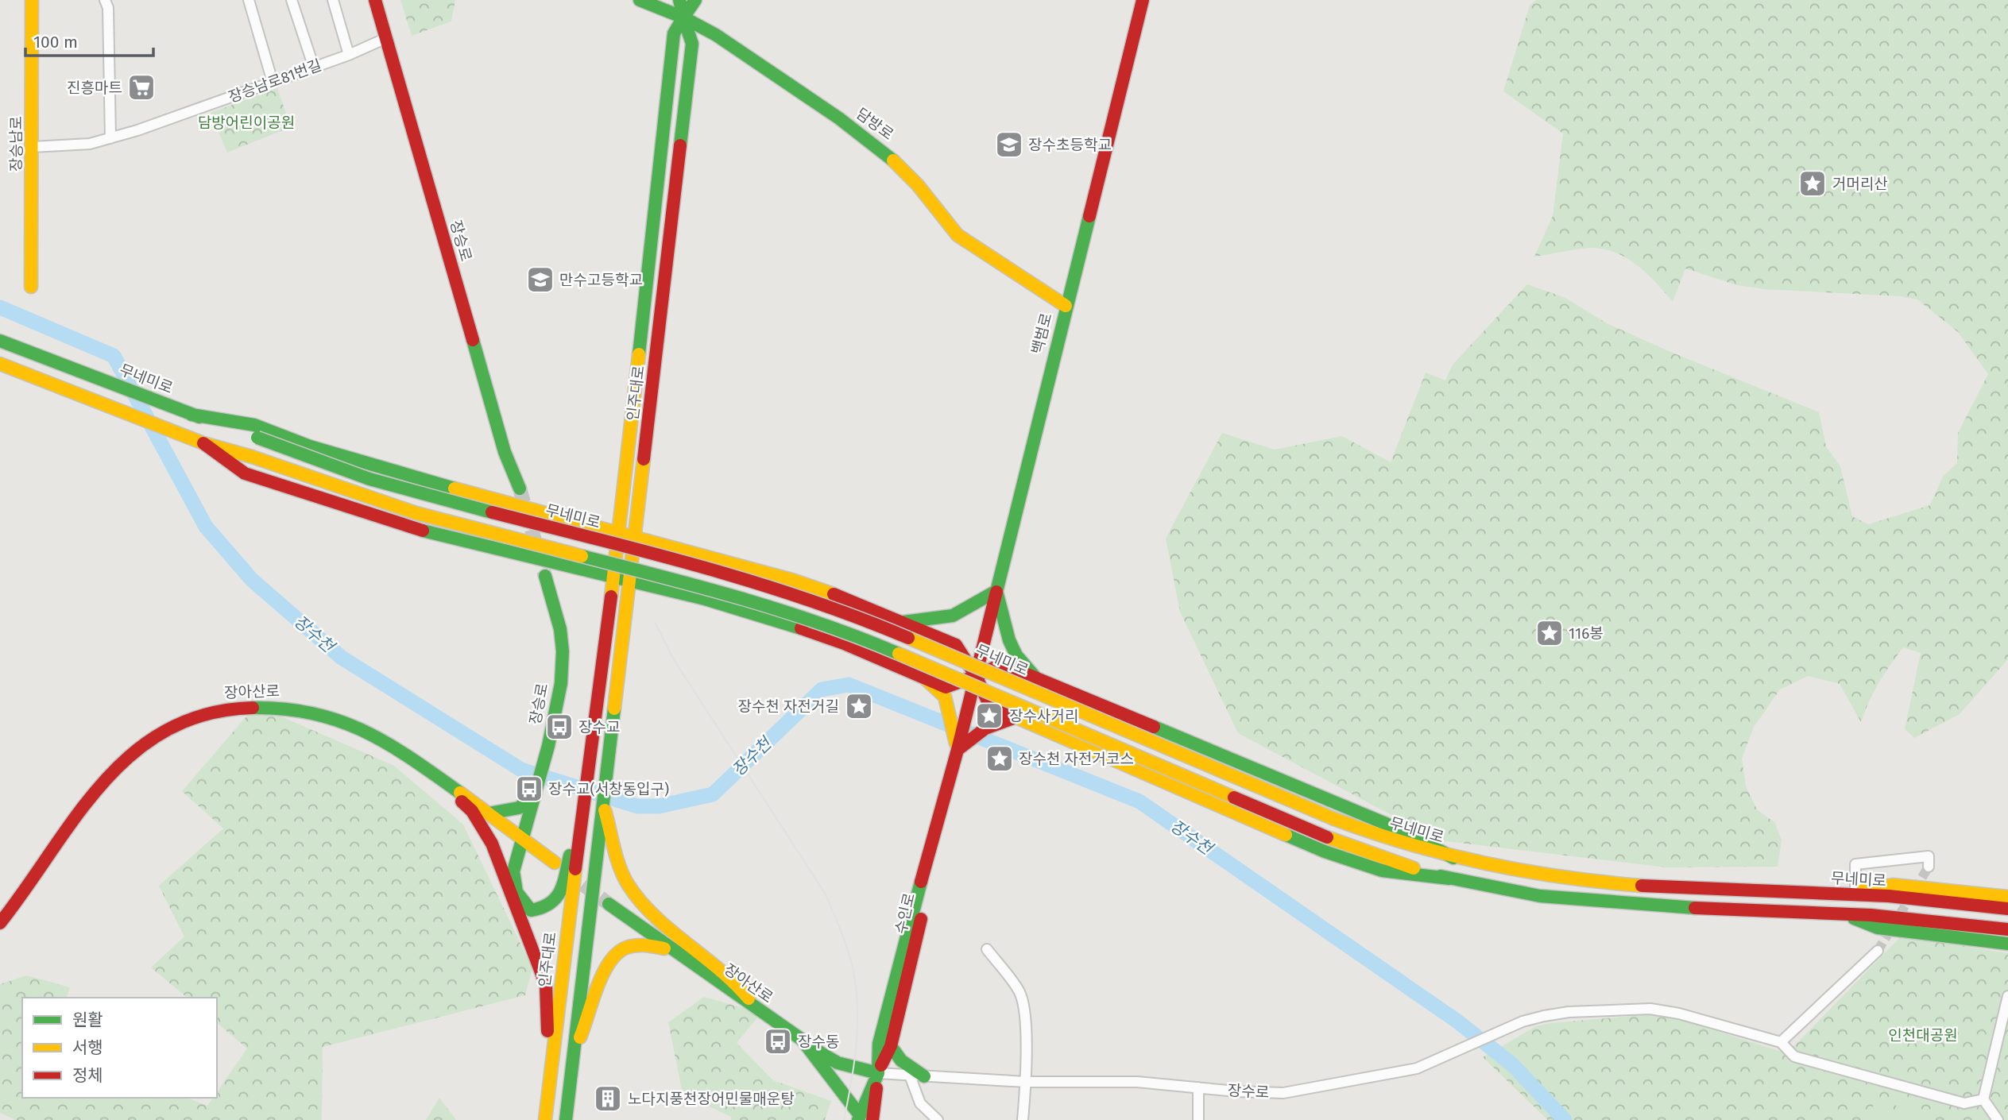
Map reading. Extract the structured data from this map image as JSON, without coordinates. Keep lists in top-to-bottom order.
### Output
{
  "streets": {
    "main road": [
      "담방로",
      "장승남로",
      "장승로",
      "백범로",
      "무네미로",
      "인주대로",
      "장아산로",
      "수인로"
    ],
    "street": ["장승남로81번길", "장수로"]
  },
  "crossings": [
    ["장승남로81번길", "장승남로"],
    ["장승남로81번길", "장승로"],
    ["담방로", "백범로"],
    ["담방로", "인주대로"],
    ["장승로", "인주대로"],
    ["장승로", "장아산로"],
    ["백범로", "수인로"],
    ["장아산로", "수인로"],
    ["장아산로", "장수로"],
    ["수인로", "장수로"]
  ],
  "water": ["장수천"],
  "parks": ["담방어린이공원", "인천대공원"],
  "places": {
    "supermarket": ["진흥마트"],
    "school or university": ["장수초등학교", "만수고등학교"],
    "place": [
      "거머리산",
      "116봉",
      "장수천 자전거길",
      "장수사거리",
      "장수천 자전거코스"
    ],
    "bus stop": ["장수교", "장수교(서창동입구)", "장수동"],
    "building": ["노다지풍천장어민물매운탕"]
  },
  "legend": ["원활", "서행", "정체"],
  "scale_bar": "100 m"
}
